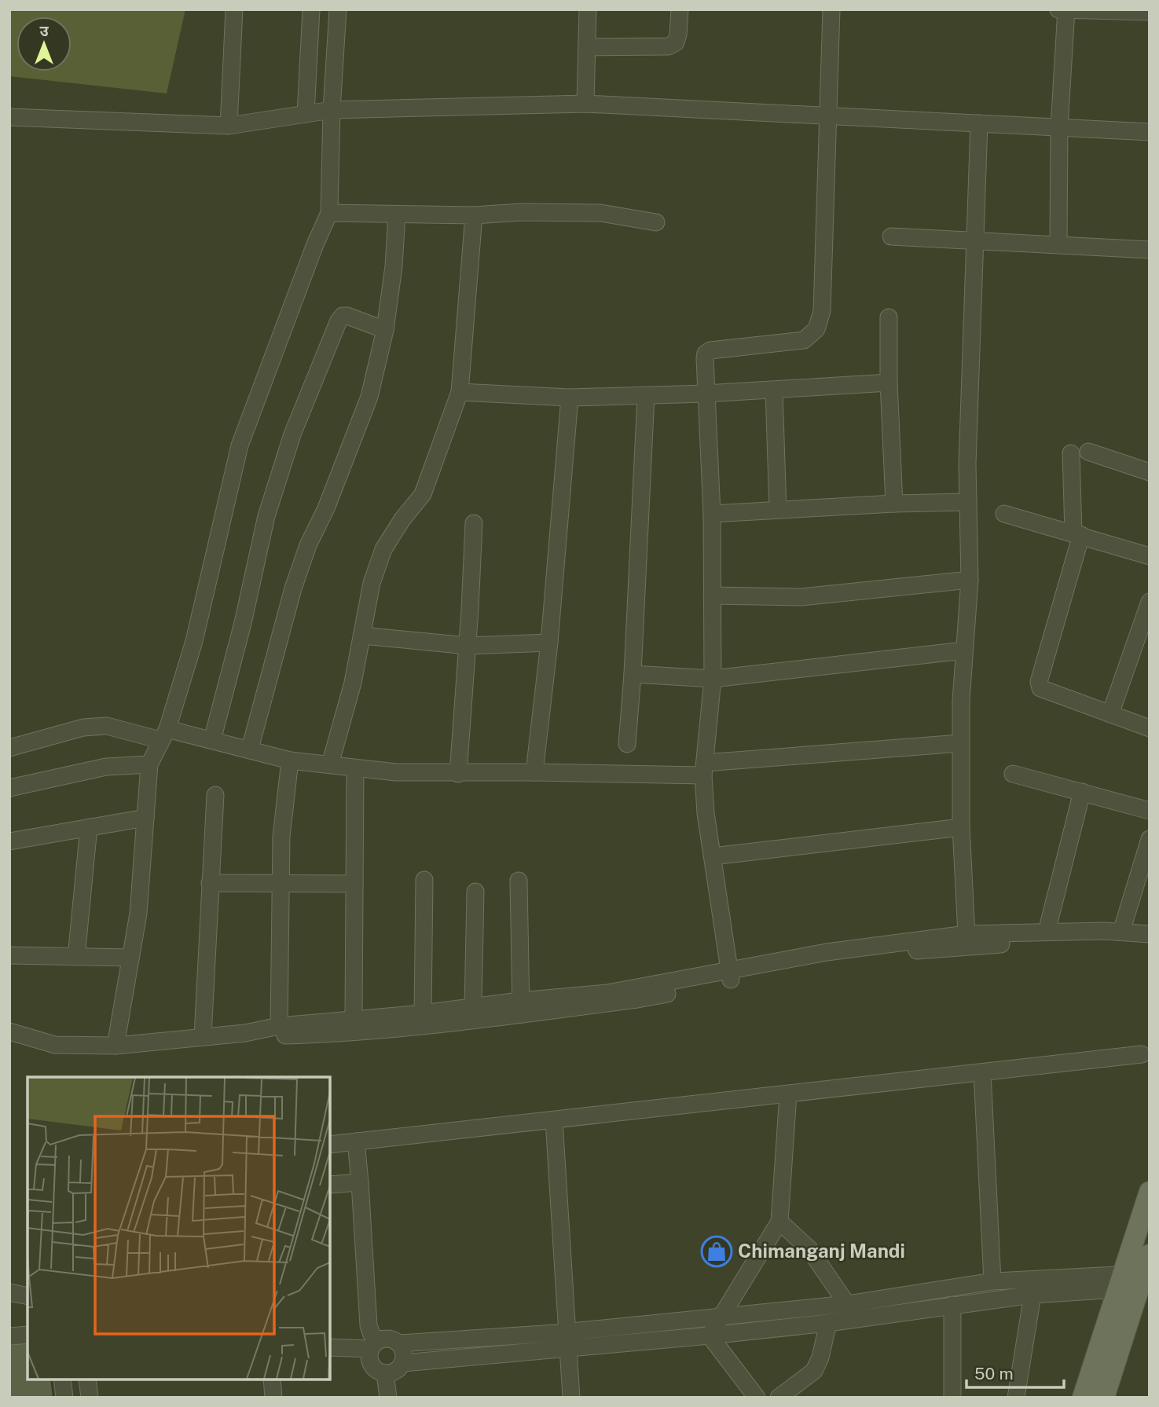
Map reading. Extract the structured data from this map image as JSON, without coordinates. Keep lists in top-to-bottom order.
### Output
{
  "places": {
    "shop": ["Chimanganj Mandi"]
  },
  "scale_bar": "50 m",
  "north": "top"
}
